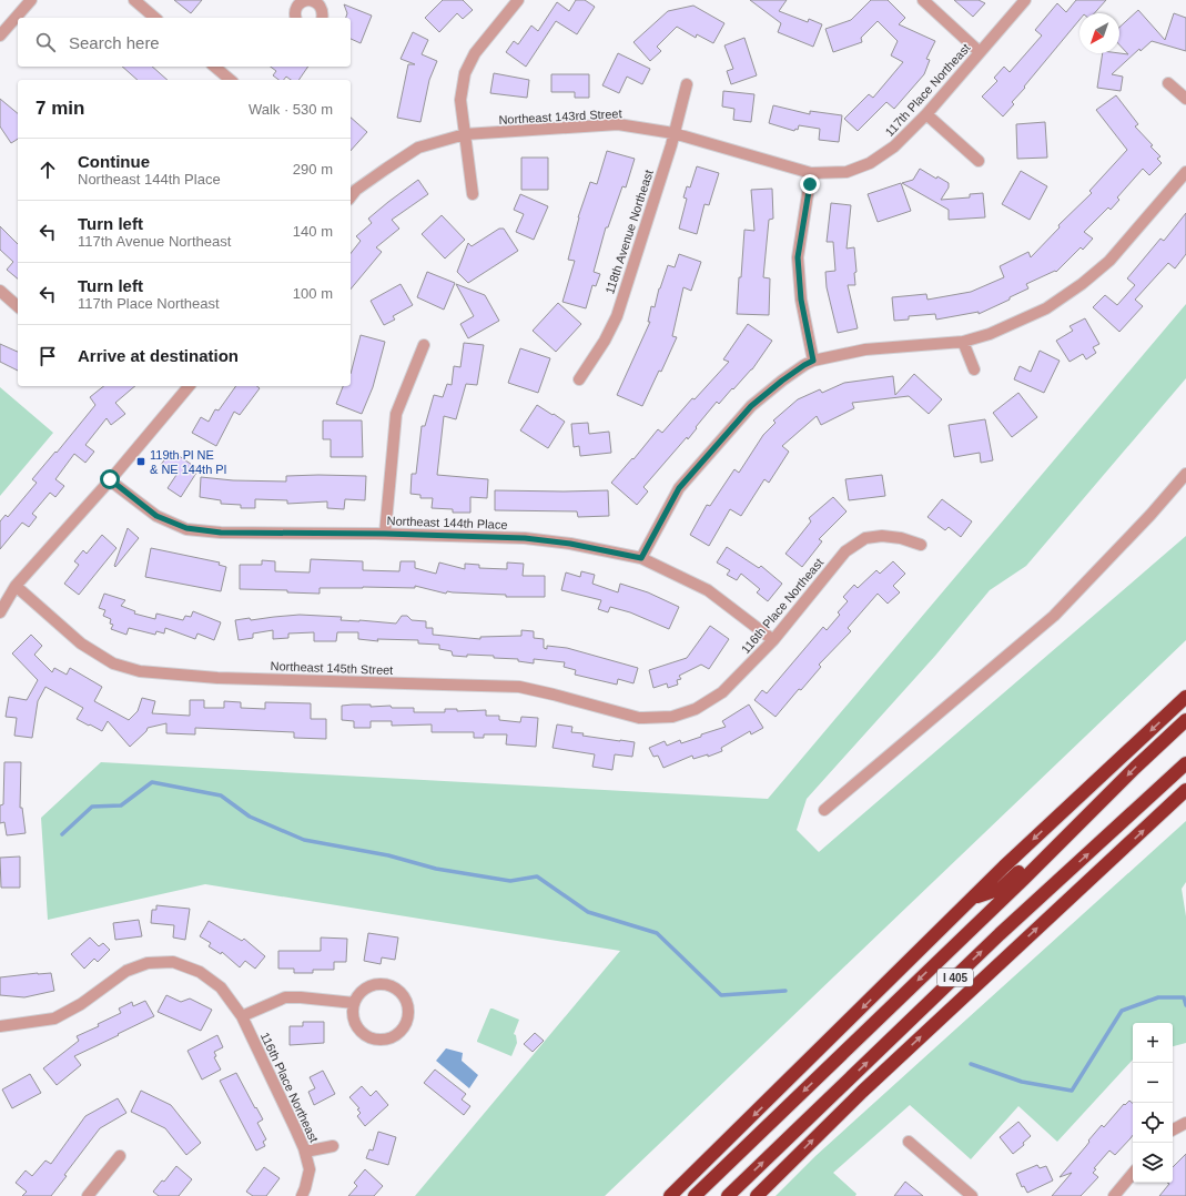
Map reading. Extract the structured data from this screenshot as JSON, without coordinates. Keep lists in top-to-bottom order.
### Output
{
  "streets": {
    "highway": ["I 405"],
    "street": [
      "117th Place Northeast",
      "Northeast 143rd Street",
      "118th Avenue Northeast",
      "Northeast 144th Place",
      "116th Place Northeast",
      "Northeast 145th Street"
    ]
  },
  "crossings": [
    ["117th Place Northeast", "Northeast 143rd Street"],
    ["Northeast 143rd Street", "118th Avenue Northeast"],
    ["Northeast 144th Place", "116th Place Northeast"],
    ["116th Place Northeast", "Northeast 145th Street"]
  ],
  "places": {
    "transit": ["119th Pl NE & NE 144th Pl"]
  },
  "north": "bottom left",
  "page": {
    "search": "Search here",
    "heading": ["7 min", "Walk · 530 m"],
    "list": [
      ["Continue", "Northeast 144th Place", "290 m"],
      ["Turn left", "117th Avenue Northeast", "140 m"],
      ["Turn left", "117th Place Northeast", "100 m"],
      "Arrive at destination"
    ],
    "map_buttons": ["+", "−"]
  }
}
